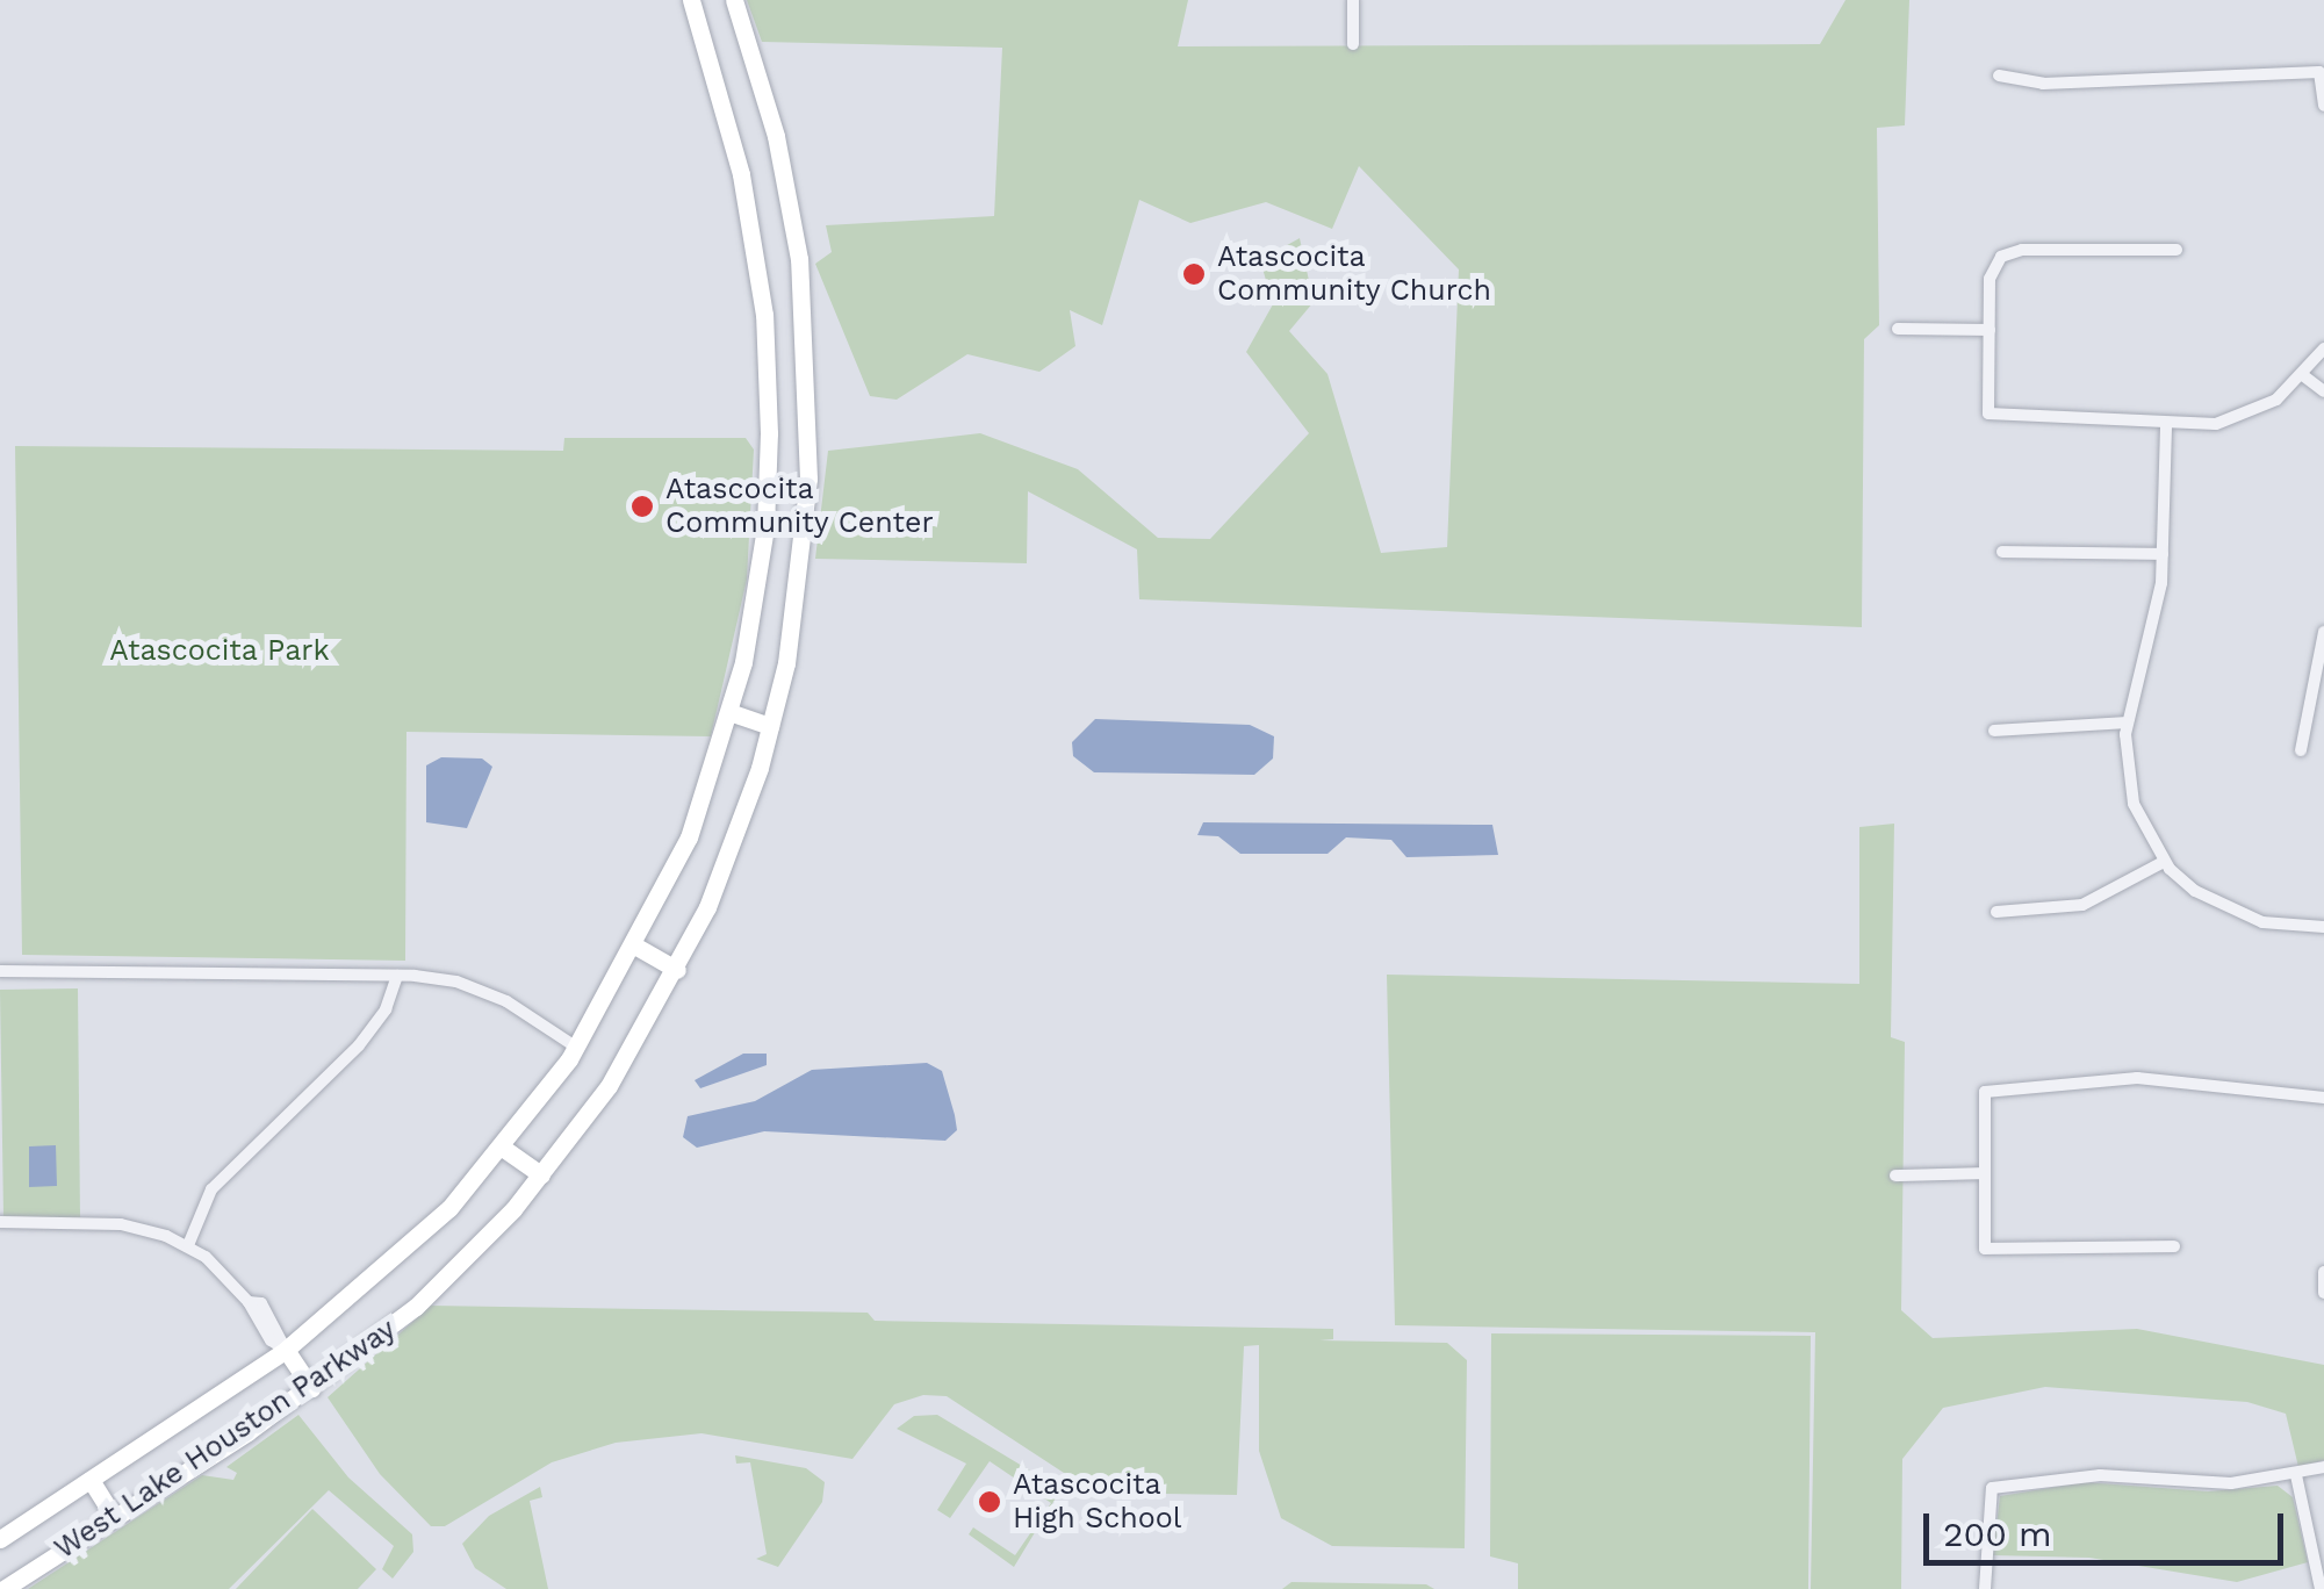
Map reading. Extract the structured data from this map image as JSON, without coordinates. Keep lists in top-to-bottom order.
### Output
{
  "streets": {
    "main road": ["West Lake Houston Parkway"]
  },
  "parks": ["Atascocita Park"],
  "places": ["Atascocita Community Church", "Atascocita Community Center", "Atascocita High School"],
  "scale_bar": "200 m"
}
